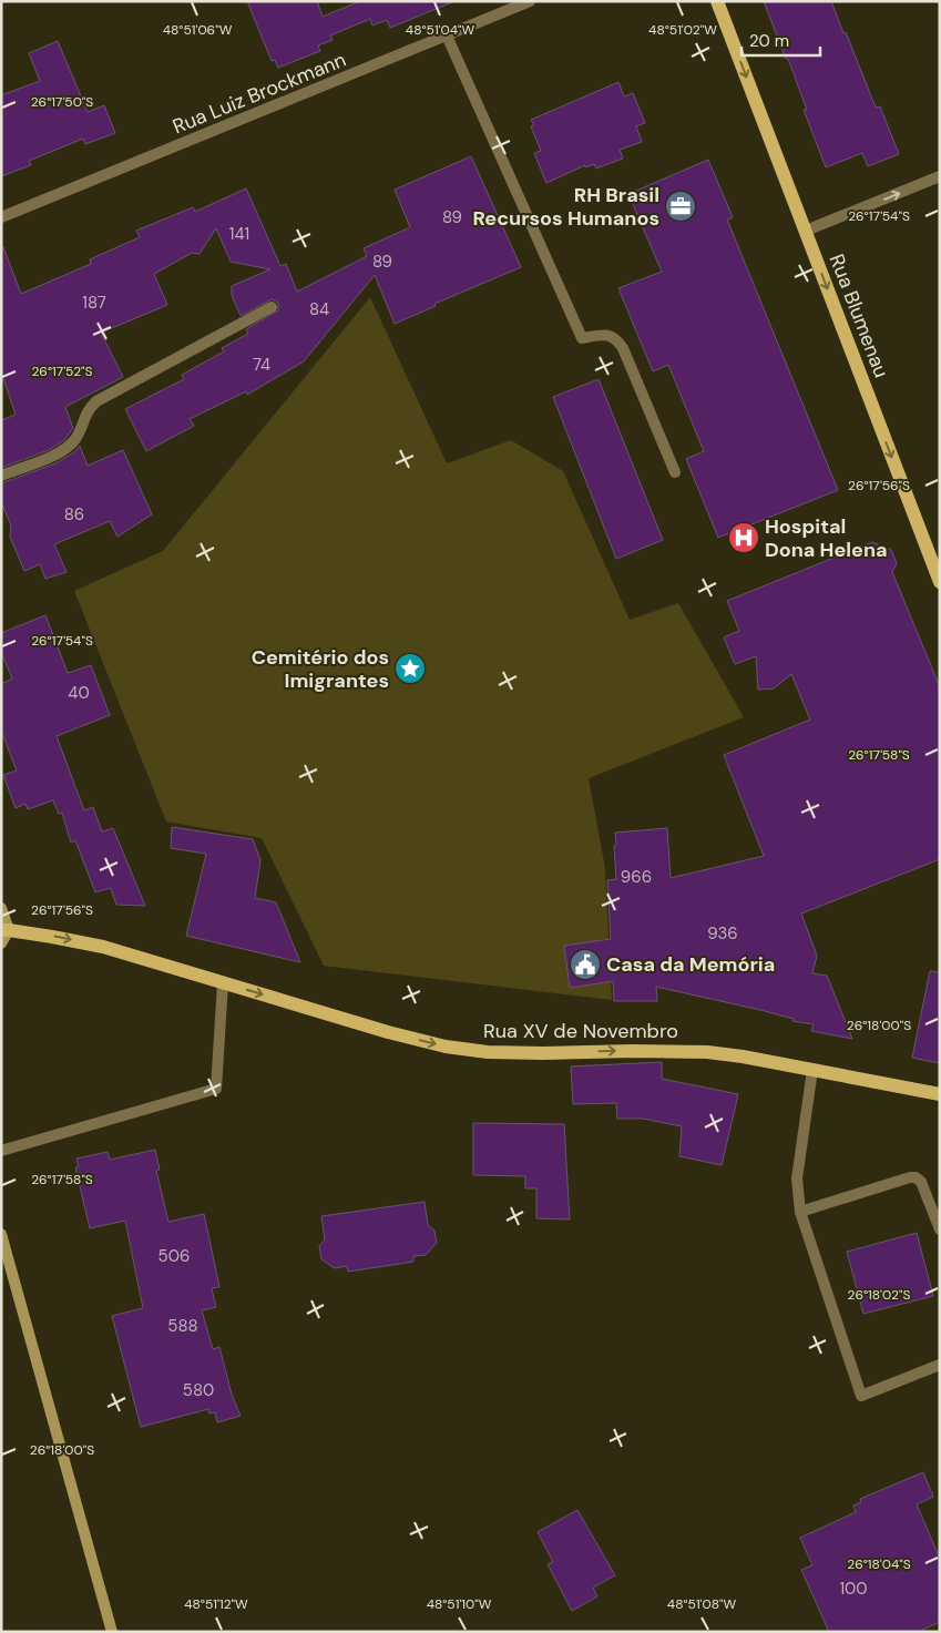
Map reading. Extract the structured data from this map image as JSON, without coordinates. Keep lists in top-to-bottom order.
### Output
{
  "streets": {
    "main road": ["Rua Blumenau", "Rua XV de Novembro"],
    "street": ["Rua Luiz Brockmann"]
  },
  "one_way": ["Rua Blumenau", "Rua XV de Novembro"],
  "places": {
    "office": ["RH Brasil Recursos Humanos"],
    "hospital": ["Hospital Dona Helena"],
    "place": ["Cemitério dos Imigrantes"],
    "public building": ["Casa da Memória"]
  },
  "house_numbers": [
    "89",
    "141",
    "89",
    "187",
    "84",
    "74",
    "86",
    "40",
    "966",
    "936",
    "506",
    "588",
    "580",
    "100"
  ],
  "scale_bar": "20 m",
  "coordinates": [
    "48°51'06\"W",
    "48°51'04\"W",
    "48°51'02\"W",
    "26°17'50\"S",
    "26°17'54\"S",
    "26°17'52\"S",
    "26°17'56\"S",
    "26°17'58\"S",
    "26°18'00\"S",
    "26°18'02\"S",
    "26°18'04\"S",
    "48°51'12\"W",
    "48°51'10\"W",
    "48°51'08\"W"
  ]
}
